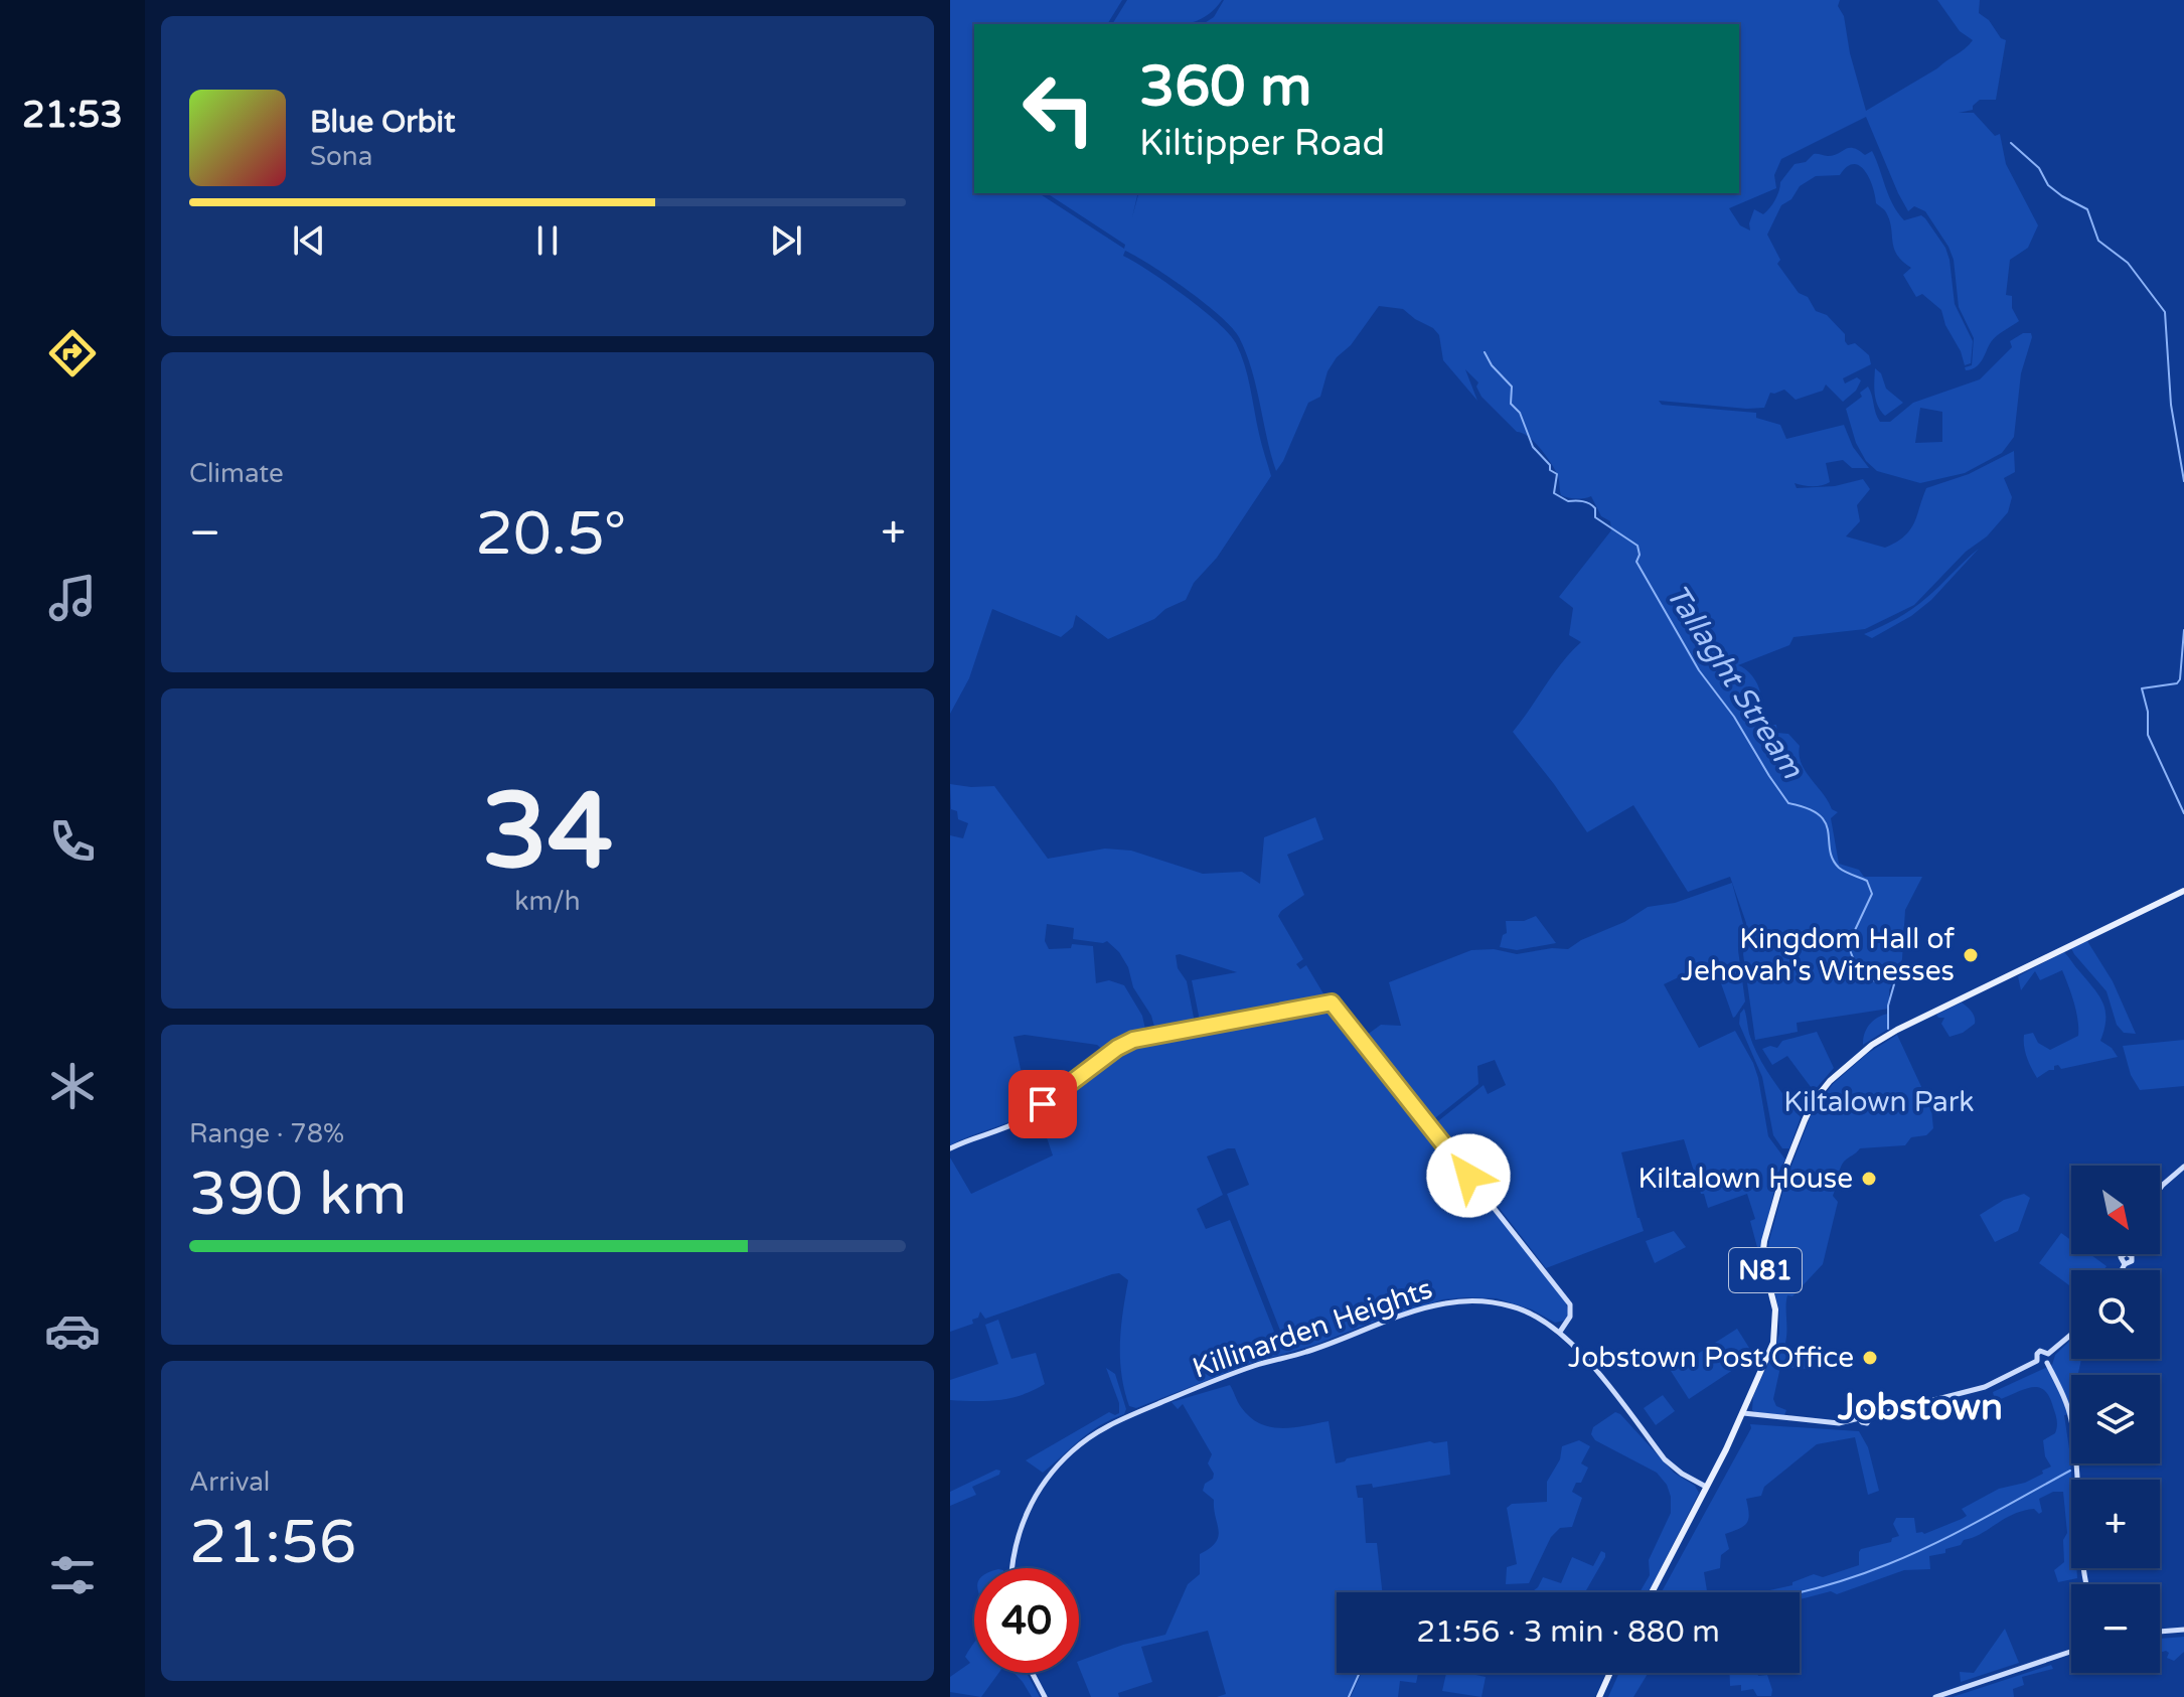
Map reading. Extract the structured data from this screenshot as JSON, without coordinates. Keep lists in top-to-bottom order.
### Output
{
  "streets": {
    "main road": ["N81"],
    "street": ["Killinarden Heights"]
  },
  "crossings": [
    ["N81", "Killinarden Heights"]
  ],
  "districts": ["Jobstown"],
  "water": ["Tallaght Stream"],
  "parks": ["Kiltalown Park"],
  "places": ["Kingdom Hall of Jehovah's Witnesses", "Kiltalown House", "Jobstown Post Office"],
  "north": "bottom right",
  "page": {
    "tabs": "21:53",
    "turn": ["360 m", "Kiltipper Road"],
    "song": ["Blue Orbit", "Sona"],
    "tile": [
      "Climate",
      ["34", "km/h"],
      ["Range · 78%", "390 km"],
      ["Arrival", "21:56"]
    ],
    "heat": ["−", "20.5°", "+"],
    "map_buttons": ["+", "−"],
    "limit": "40",
    "trip": "21:56 · 3 min · 880 m"
  }
}
